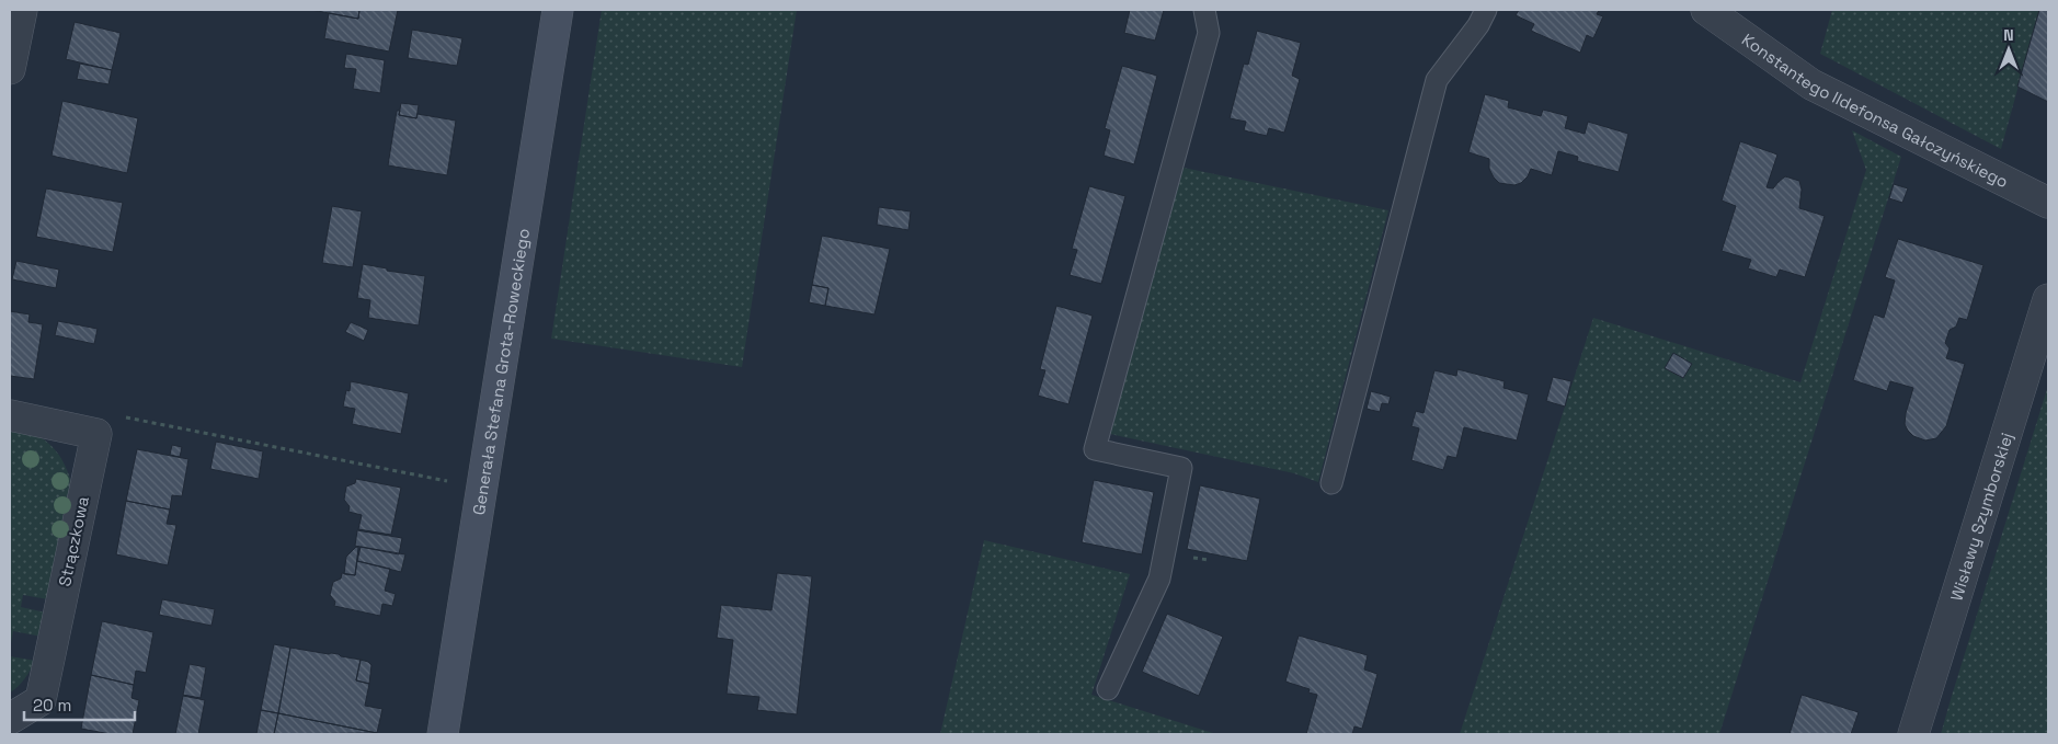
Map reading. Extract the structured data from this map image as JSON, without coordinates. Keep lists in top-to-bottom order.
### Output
{
  "streets": {
    "street": [
      "Konstantego Ildefonsa Gałczyńskiego",
      "Generała Stefana Grota-Roweckiego",
      "Wisławy Szymborskiej",
      "Strączkowa"
    ]
  },
  "scale_bar": "20 m",
  "north": "top"
}
